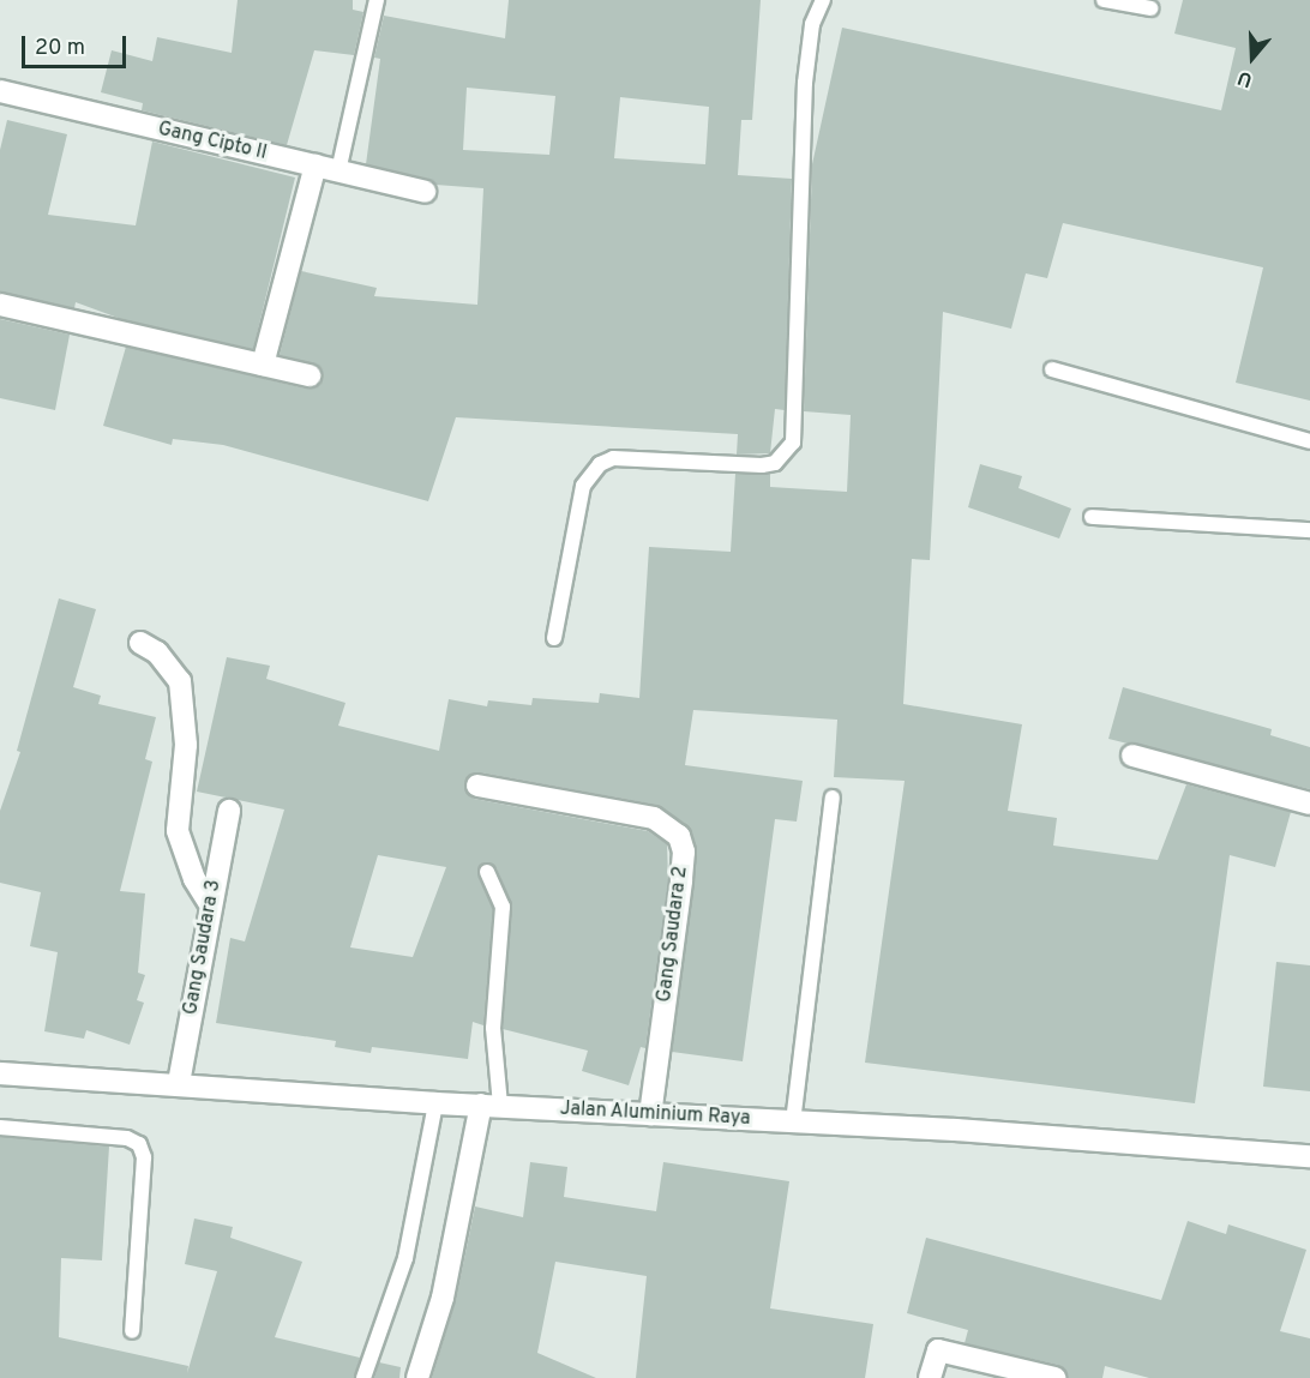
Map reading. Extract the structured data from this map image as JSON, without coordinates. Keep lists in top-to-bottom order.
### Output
{
  "streets": {
    "street": [
      "Gang Cipto II",
      "Gang Saudara 2",
      "Gang Saudara 3",
      "Jalan Aluminium Raya"
    ]
  },
  "crossings": [
    ["Gang Saudara 2", "Jalan Aluminium Raya"],
    ["Gang Saudara 3", "Jalan Aluminium Raya"]
  ],
  "scale_bar": "20 m",
  "north": "bottom"
}
